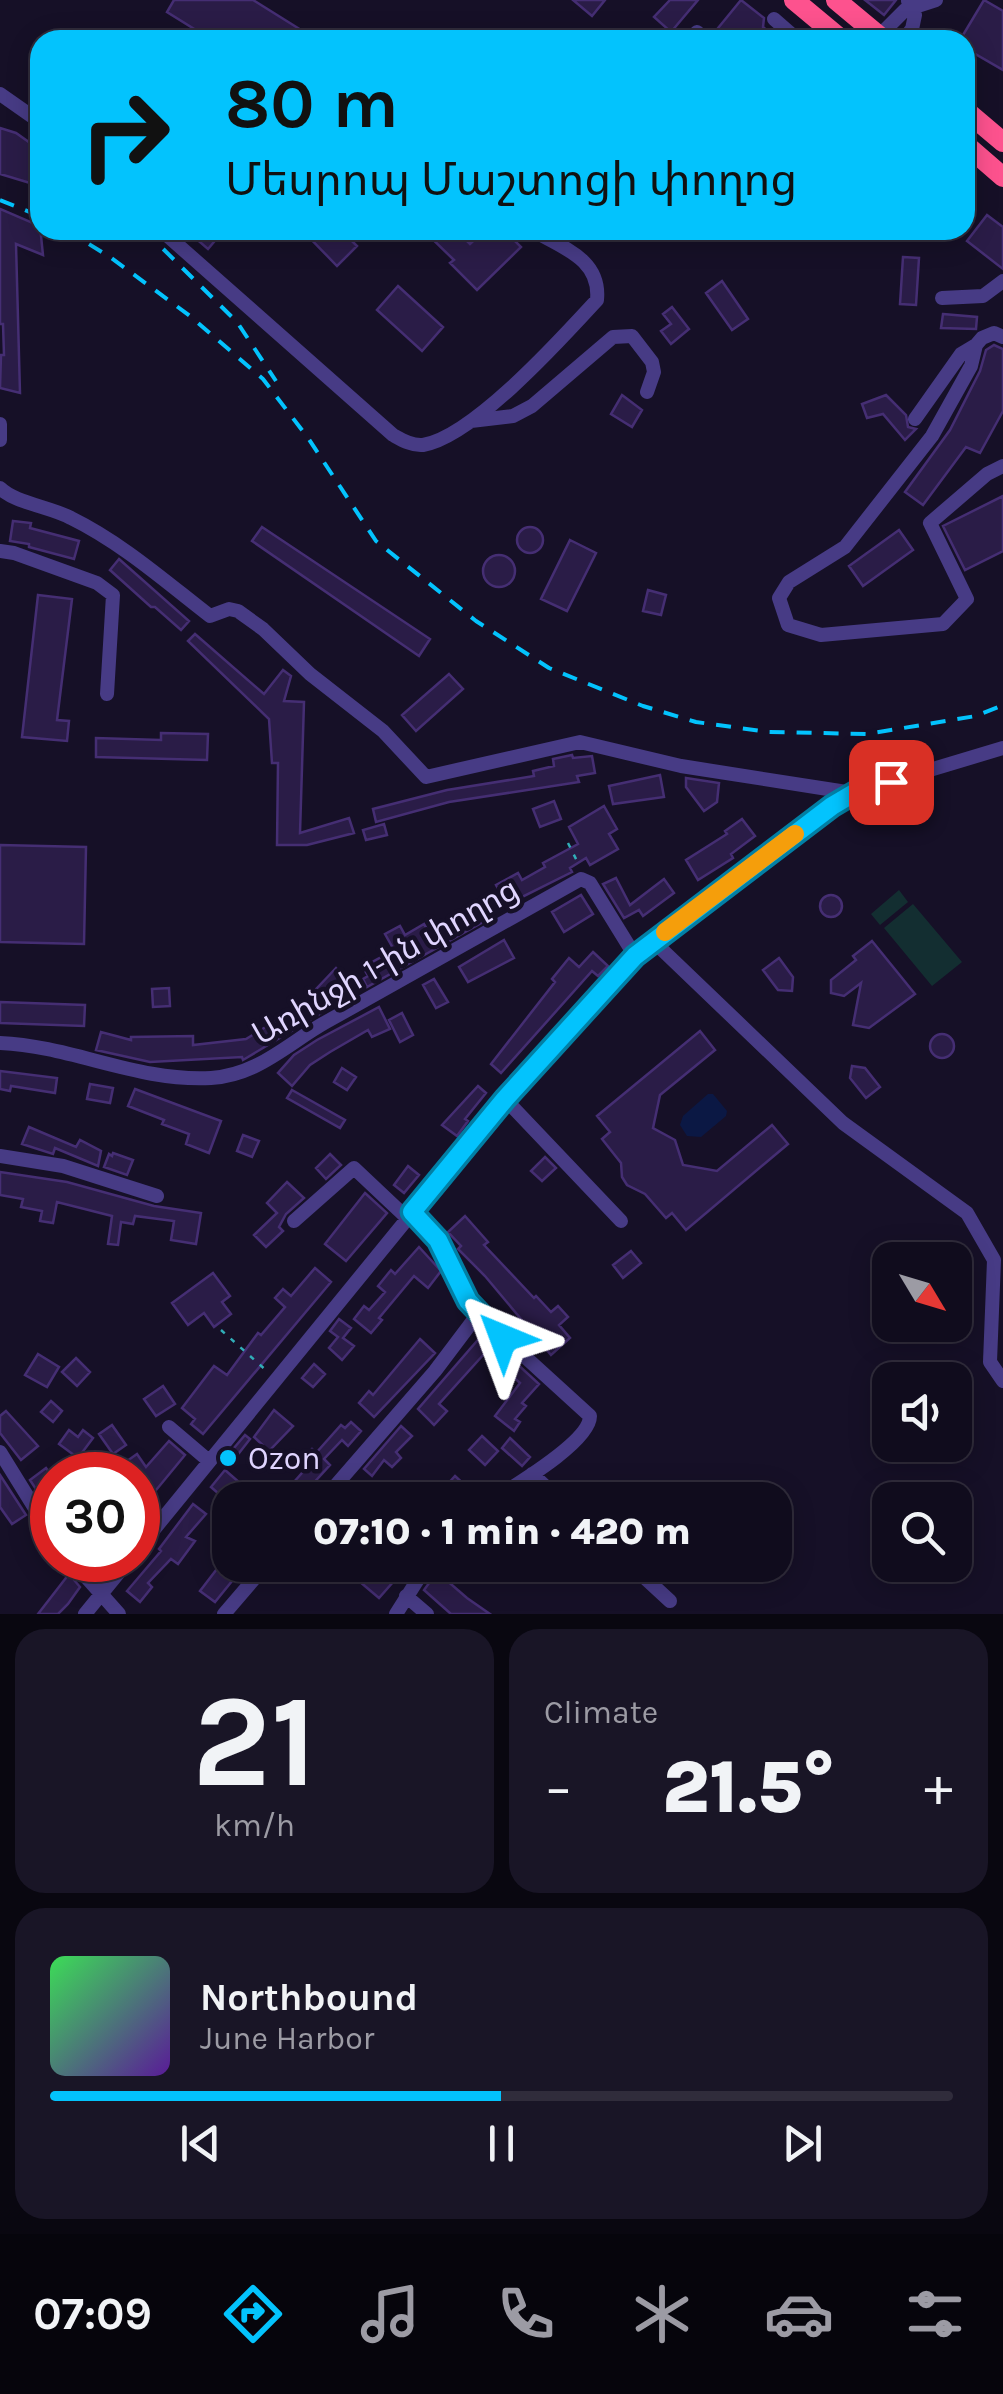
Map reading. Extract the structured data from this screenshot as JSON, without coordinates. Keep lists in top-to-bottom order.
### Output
{
  "streets": {
    "street": ["Առինջի 1-ին փողոց"]
  },
  "places": ["Ozon"],
  "north": "bottom right",
  "page": {
    "turn": ["80 m", "Մեսրոպ Մաշտոցի փողոց"],
    "limit": "30",
    "trip": "07:10 · 1 min · 420 m",
    "tile": [
      ["21", "km/h"],
      "Climate"
    ],
    "heat": ["−", "21.5°", "+"],
    "song": ["Northbound", "June Harbor"],
    "tabs": "07:09"
  }
}
